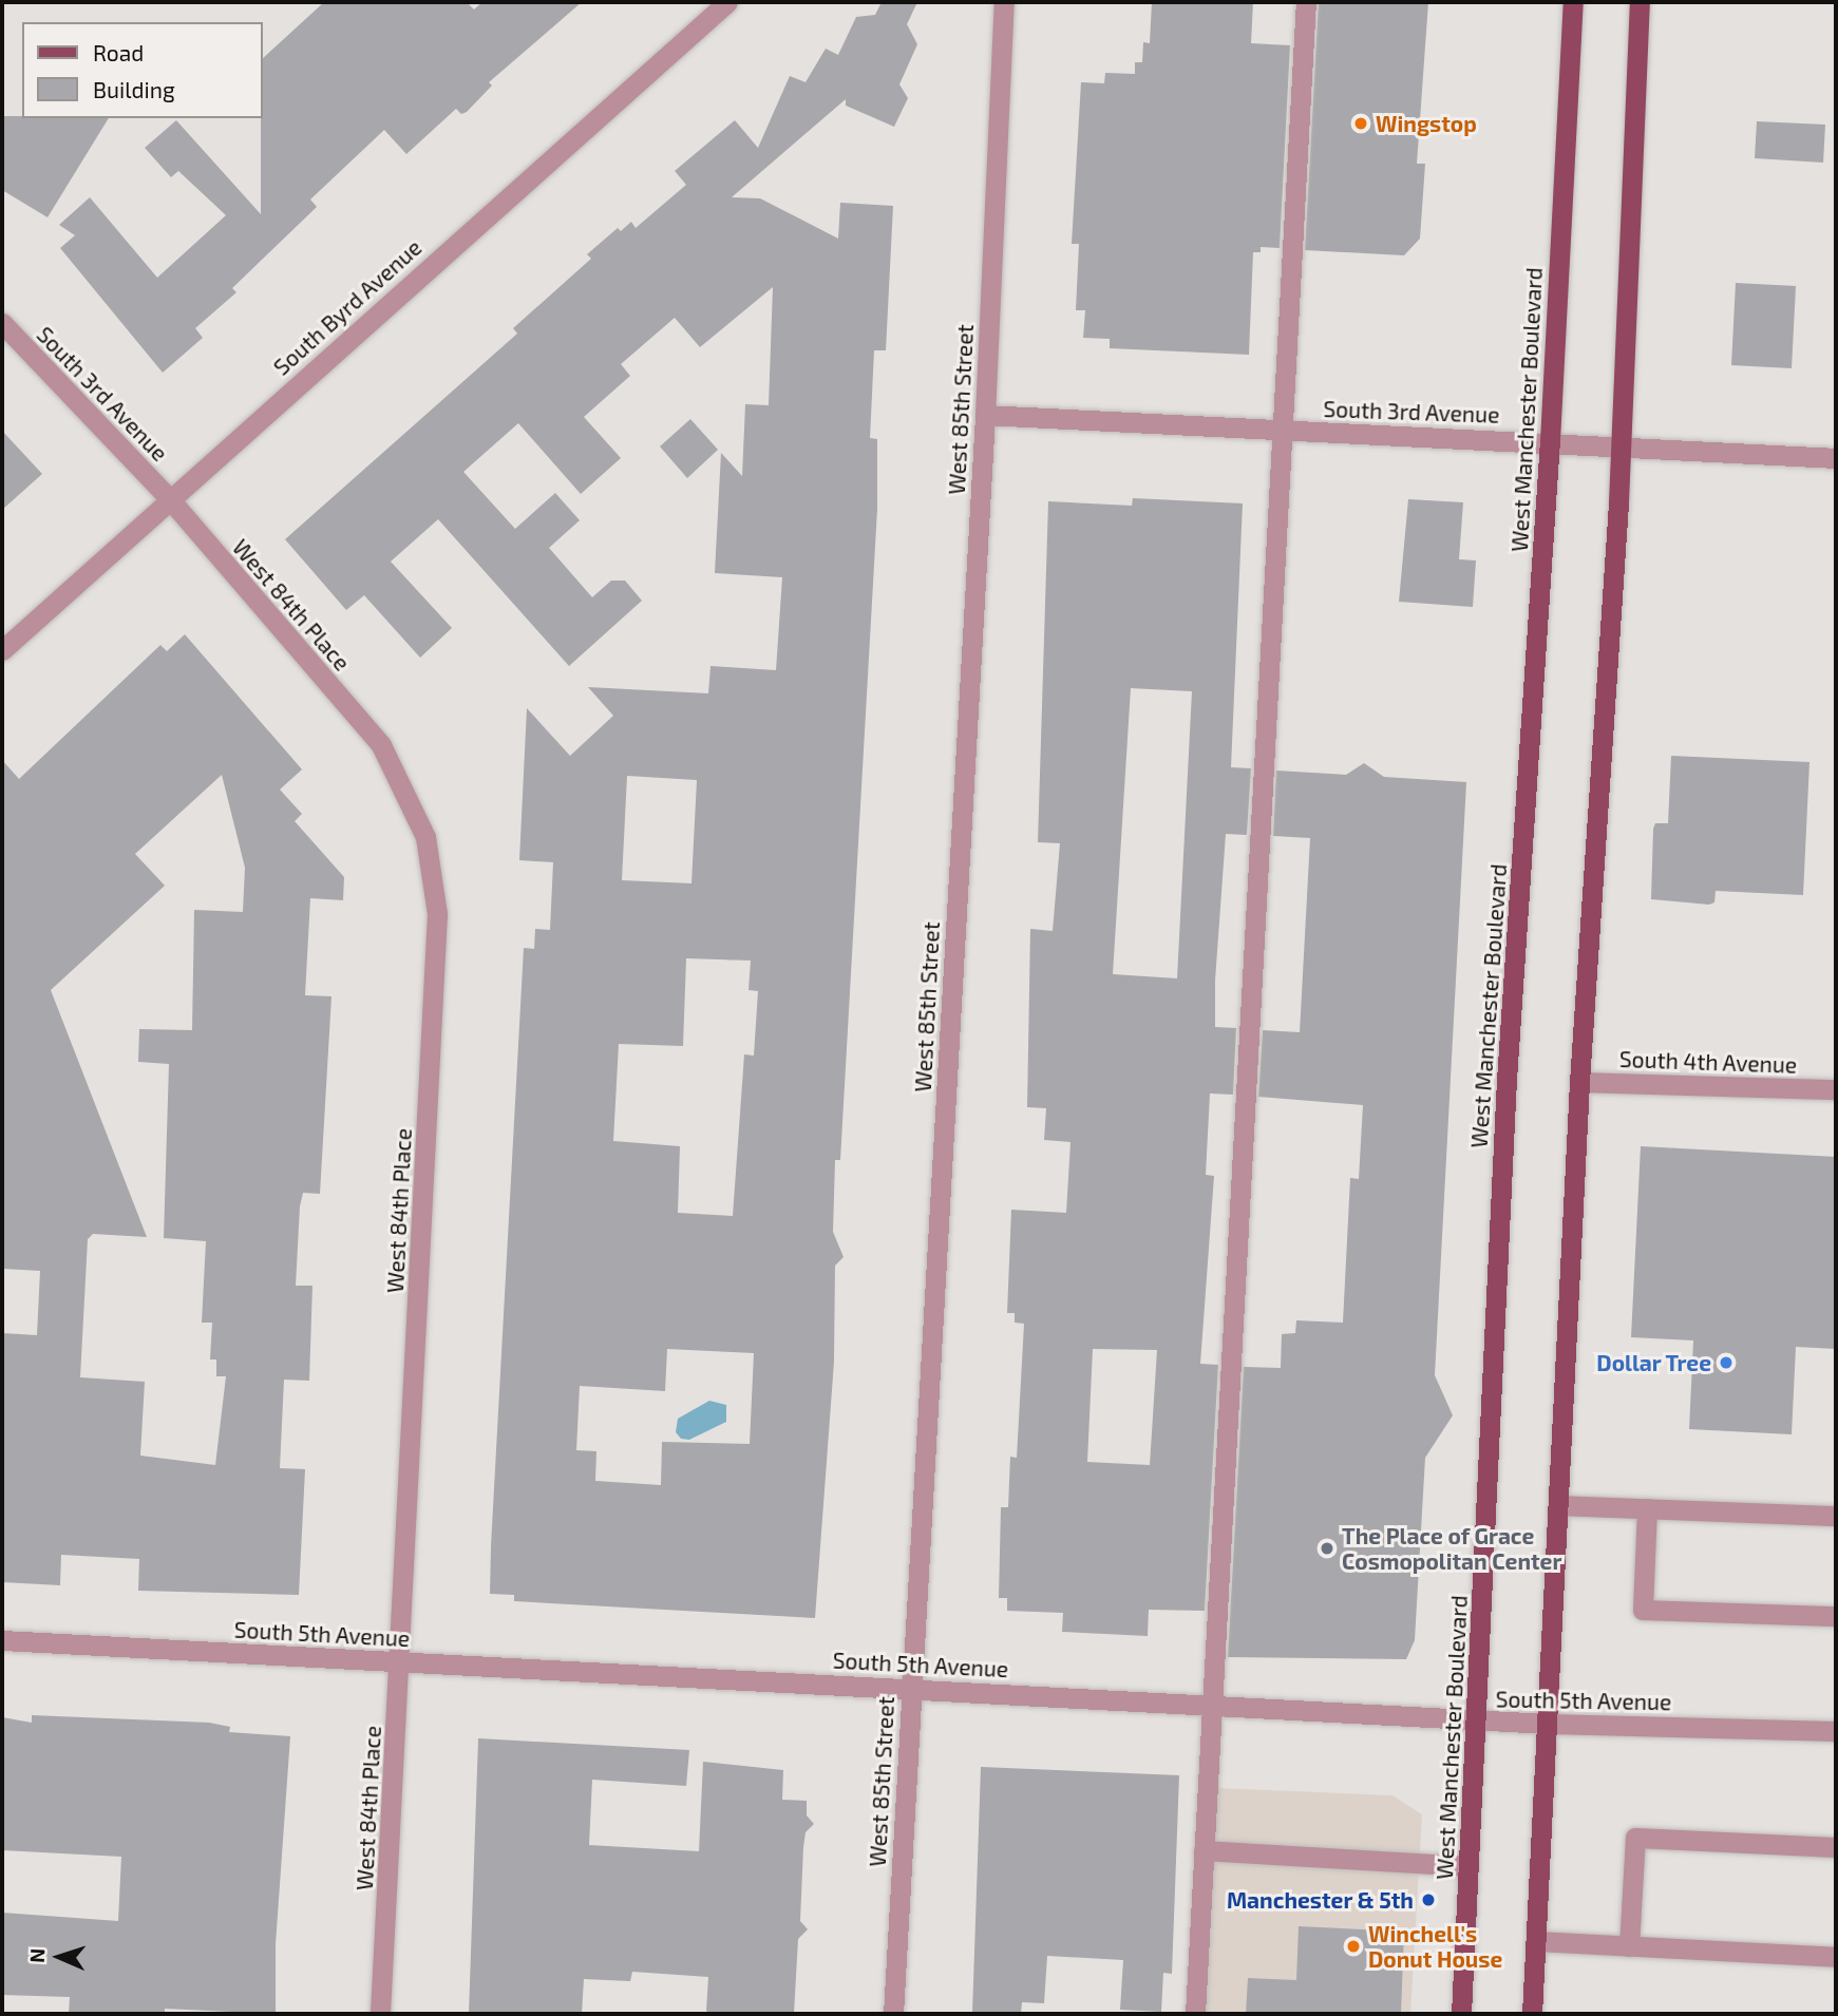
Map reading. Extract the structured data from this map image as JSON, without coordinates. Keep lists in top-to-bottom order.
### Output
{
  "streets": {
    "main road": ["West Manchester Boulevard"],
    "street": [
      "South Byrd Avenue",
      "South 3rd Avenue",
      "West 85th Street",
      "West 84th Place",
      "South 4th Avenue",
      "South 5th Avenue"
    ]
  },
  "crossings": [
    ["South Byrd Avenue", "South 3rd Avenue"],
    ["South Byrd Avenue", "West 84th Place"],
    ["South 3rd Avenue", "West 85th Street"],
    ["South 3rd Avenue", "West Manchester Boulevard"],
    ["South 3rd Avenue", "West 84th Place"],
    ["West 85th Street", "South 5th Avenue"],
    ["West Manchester Boulevard", "South 5th Avenue"],
    ["West 84th Place", "South 5th Avenue"]
  ],
  "places": [
    "Wingstop",
    "Dollar Tree",
    "The Place of Grace Cosmopolitan Center",
    "Manchester & 5th",
    "Winchell's Donut House"
  ],
  "legend": ["Road", "Building"],
  "north": "left"
}
